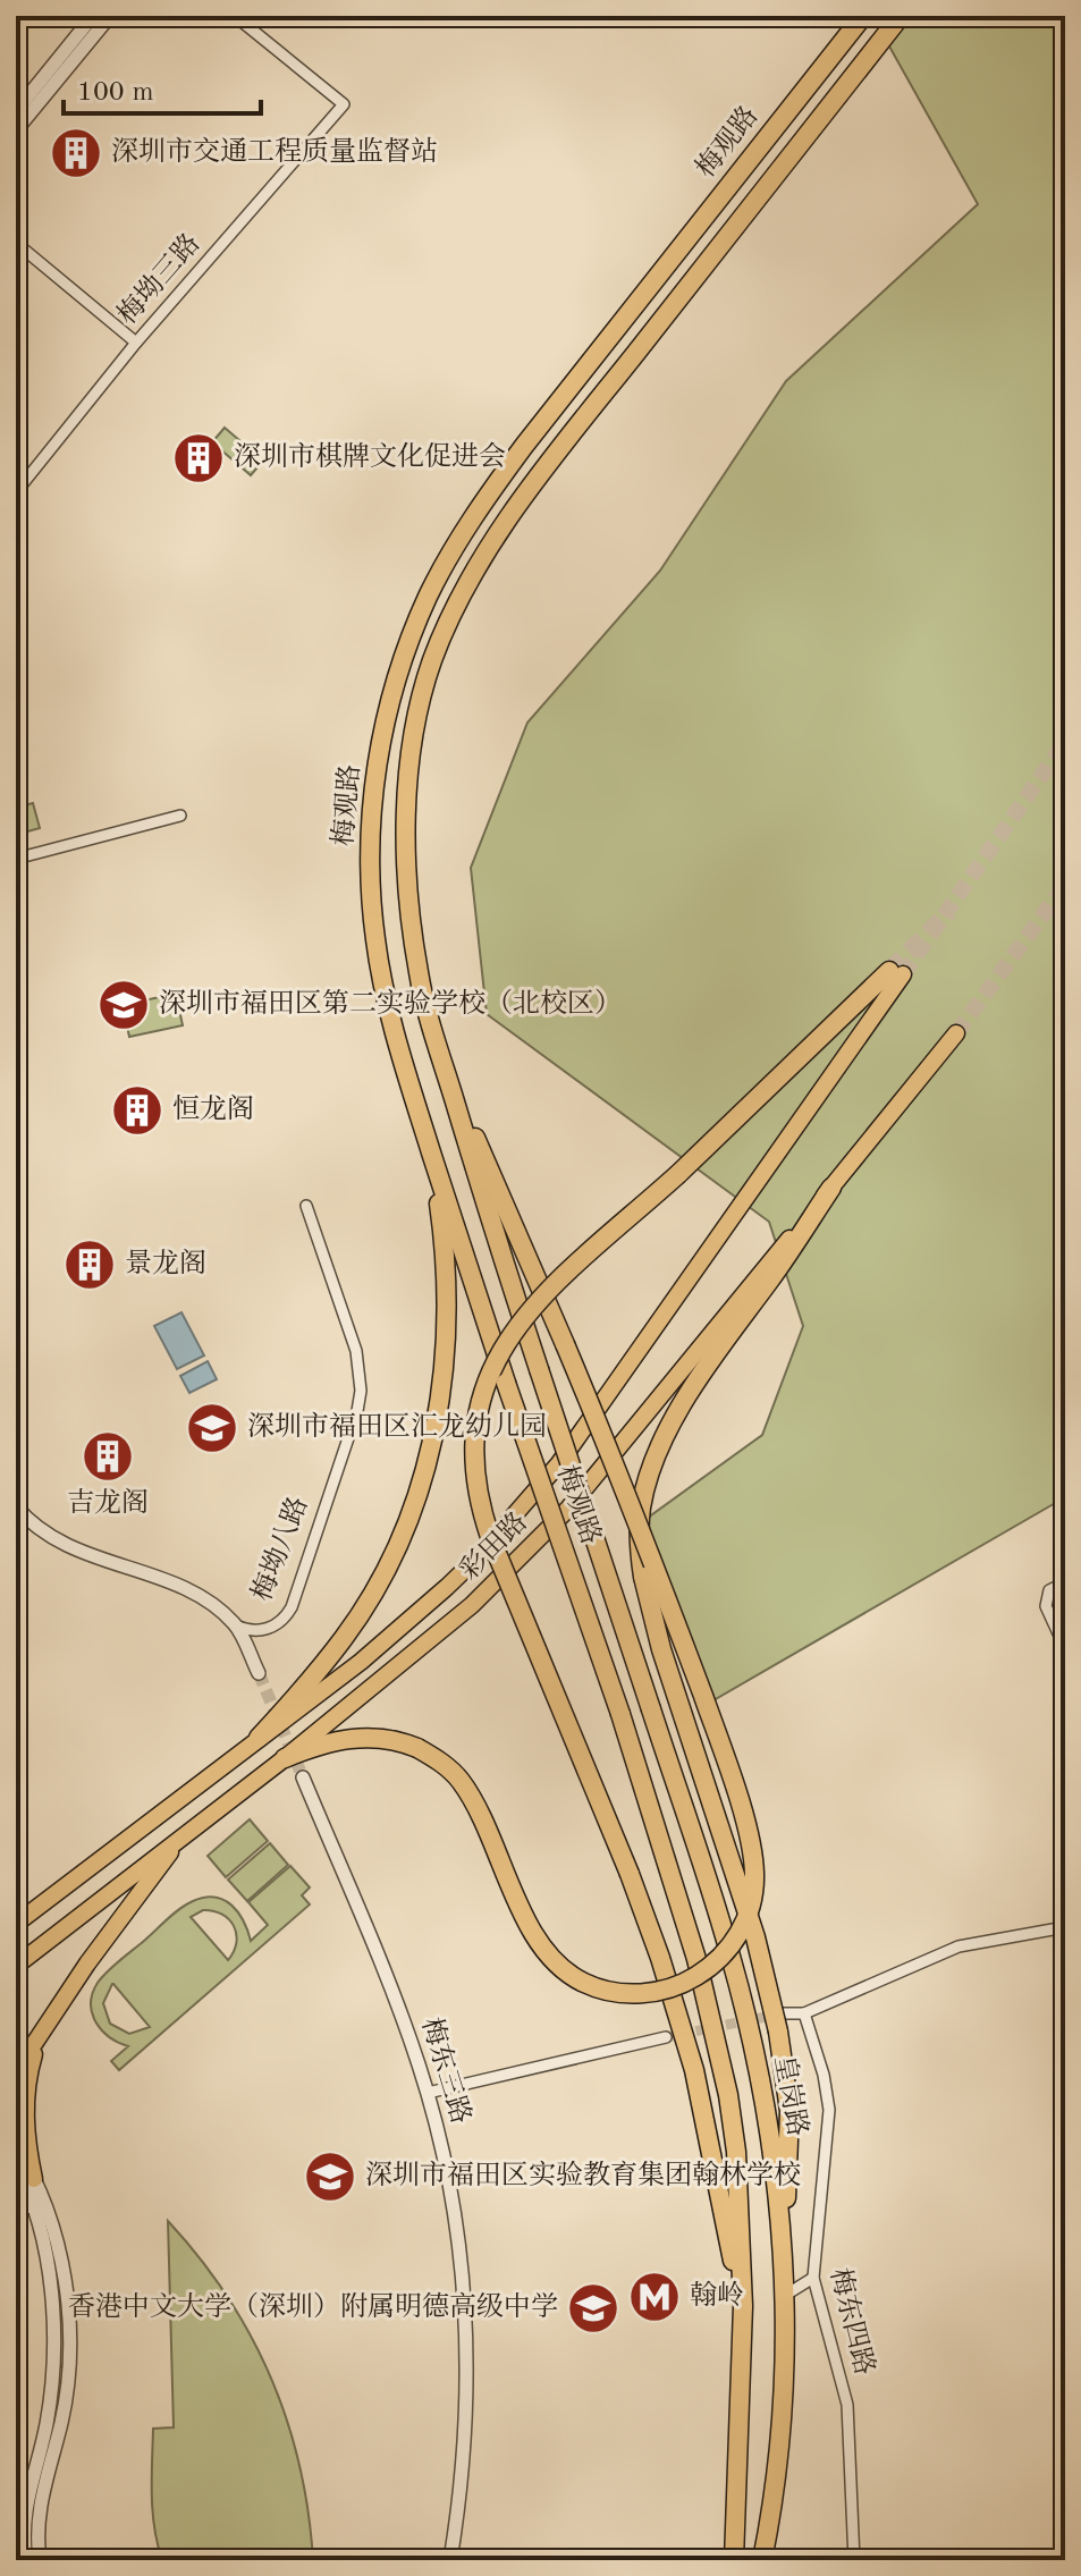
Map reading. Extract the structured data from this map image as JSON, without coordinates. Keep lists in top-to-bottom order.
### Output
{
  "streets": {
    "highway": ["梅观路", "皇岗路"],
    "main road": ["彩田路"],
    "street": [
      "梅坳三路",
      "梅坳八路",
      "梅东三路",
      "梅东四路"
    ]
  },
  "crossings": [
    ["梅观路", "皇岗路"]
  ],
  "places": {
    "building": [
      "深圳市交通工程质量监督站",
      "深圳市棋牌文化促进会",
      "恒龙阁",
      "景龙阁",
      "吉龙阁"
    ],
    "school or university": [
      "深圳市福田区第二实验学校（北校区）",
      "深圳市福田区汇龙幼儿园",
      "深圳市福田区实验教育集团翰林学校",
      "香港中文大学（深圳）附属明德高级中学"
    ],
    "metro station": ["翰岭"]
  },
  "scale_bar": "100 m"
}
